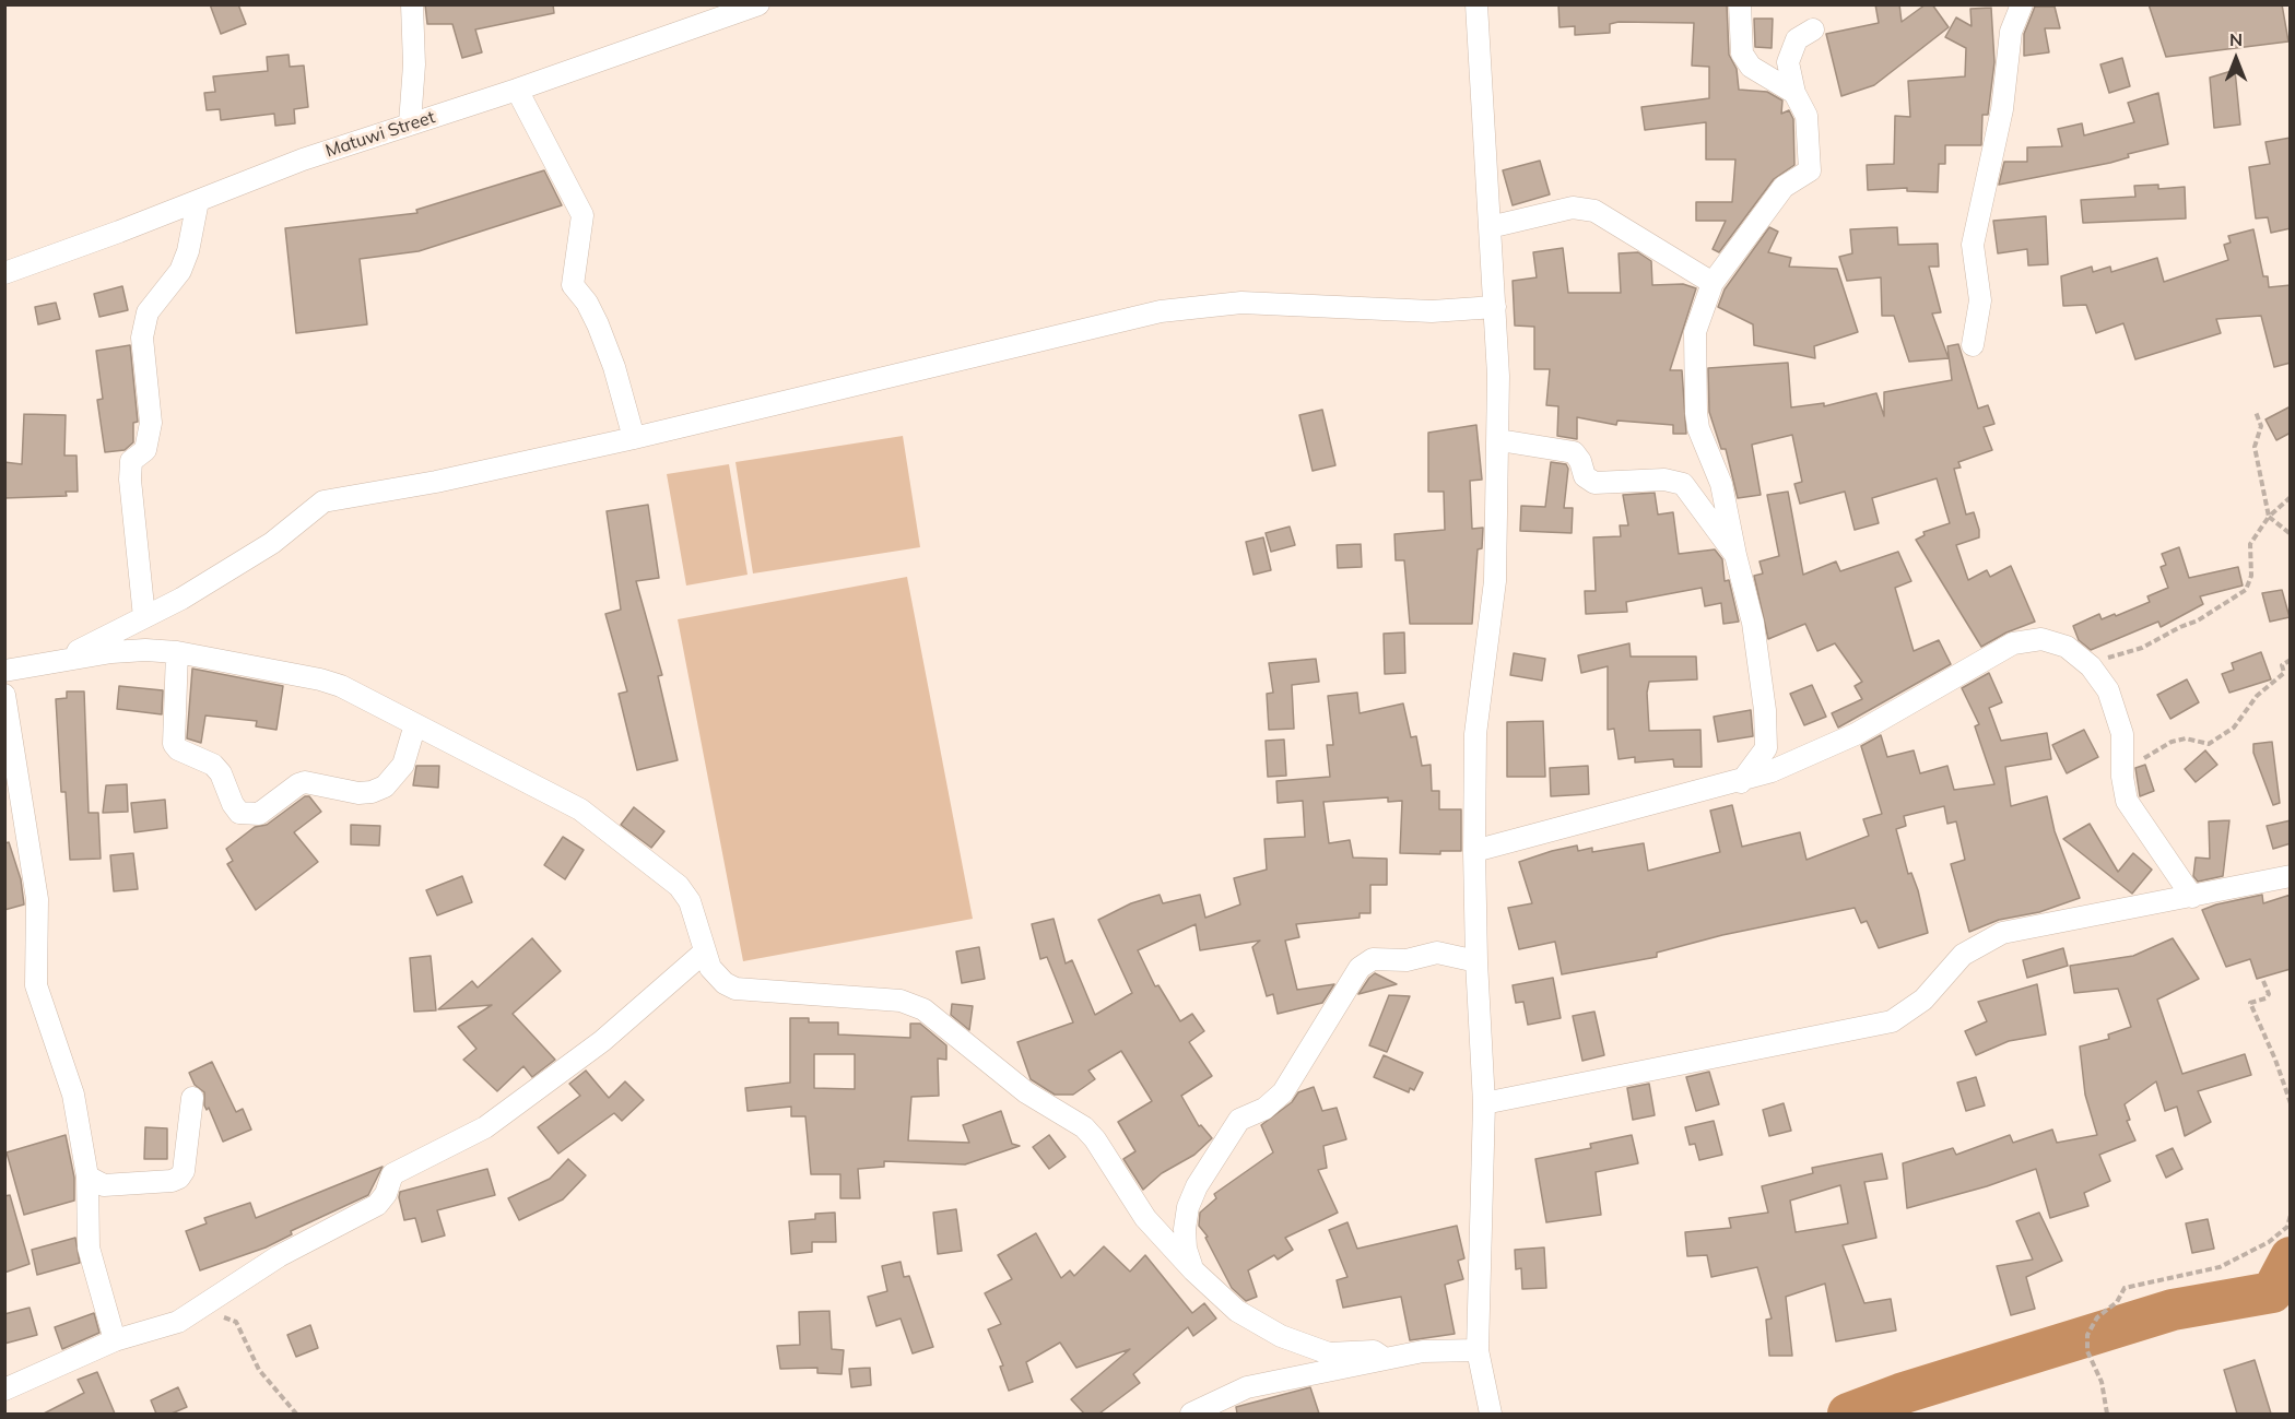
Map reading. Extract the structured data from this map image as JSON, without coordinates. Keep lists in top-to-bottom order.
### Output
{
  "streets": {
    "street": ["Matuwi Street"]
  },
  "north": "top"
}
